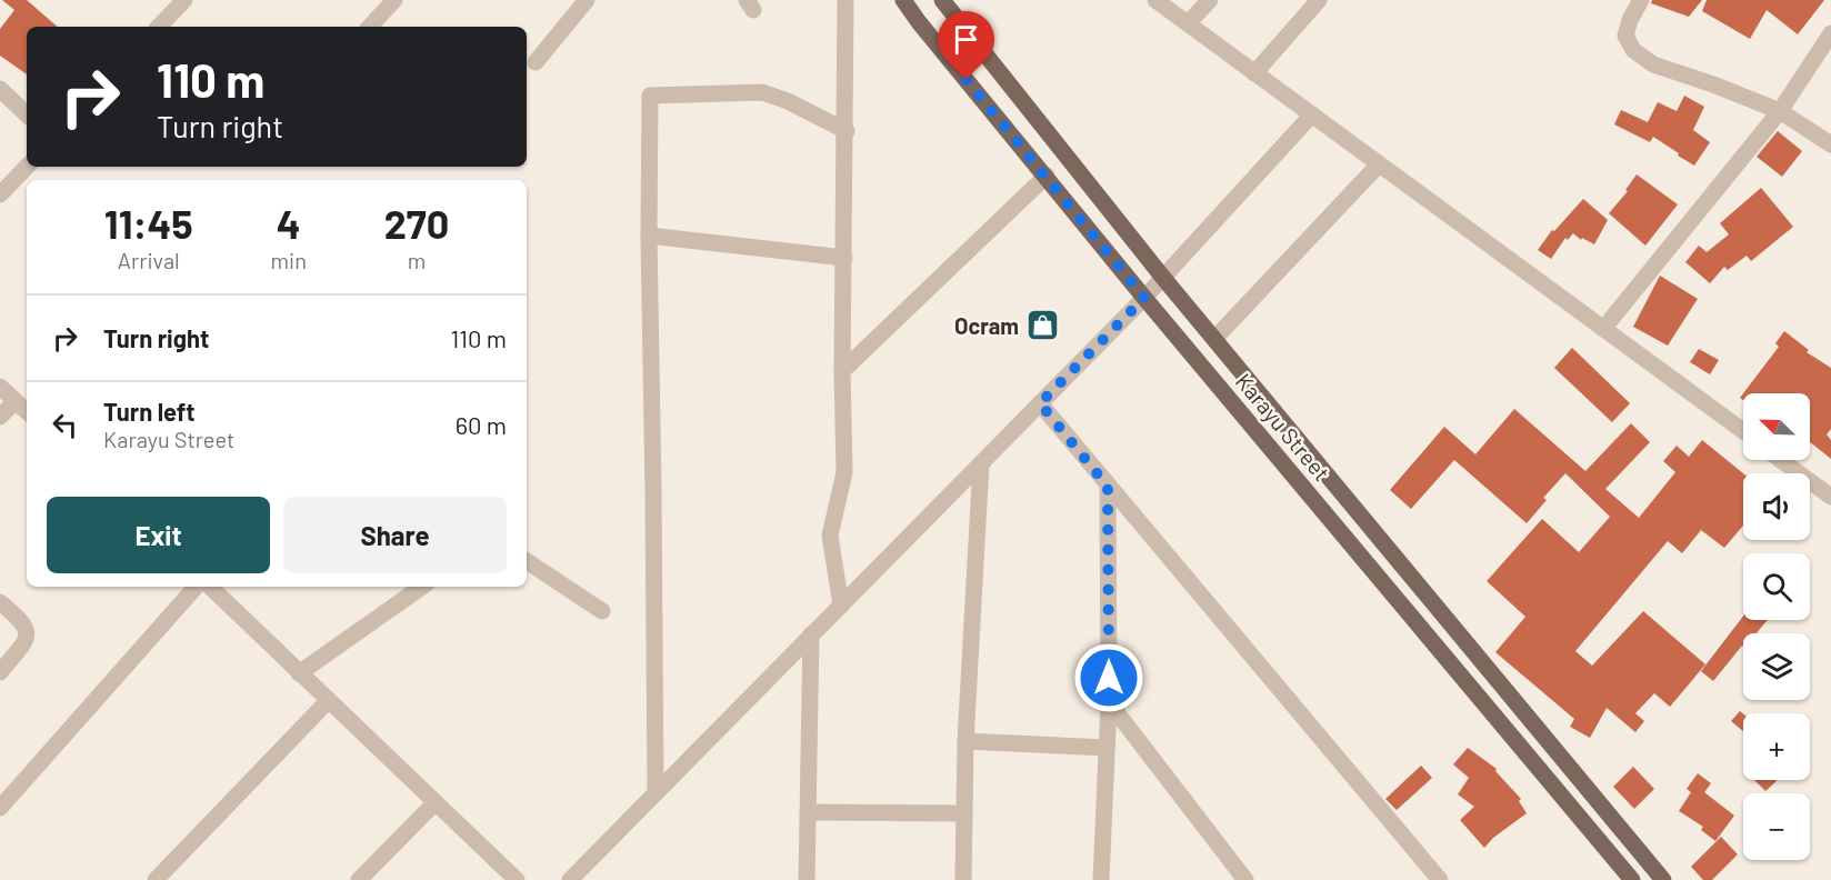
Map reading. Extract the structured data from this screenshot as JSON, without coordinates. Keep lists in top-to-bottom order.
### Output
{
  "streets": {
    "main road": ["Karayu Street"]
  },
  "places": {
    "shop": ["Ocram"]
  },
  "north": "top left",
  "page": {
    "turn": ["110 m", "Turn right"],
    "eta": [
      "11:45",
      "Arrival",
      "4",
      "min",
      "270",
      "m"
    ],
    "list": [
      {
        "name": "Turn right",
        "value": "110 m"
      },
      {
        "name": "Turn left",
        "note": "Karayu Street",
        "value": "60 m"
      }
    ],
    "map_buttons": ["+", "−"],
    "buttons": ["Exit", "Share"]
  }
}
